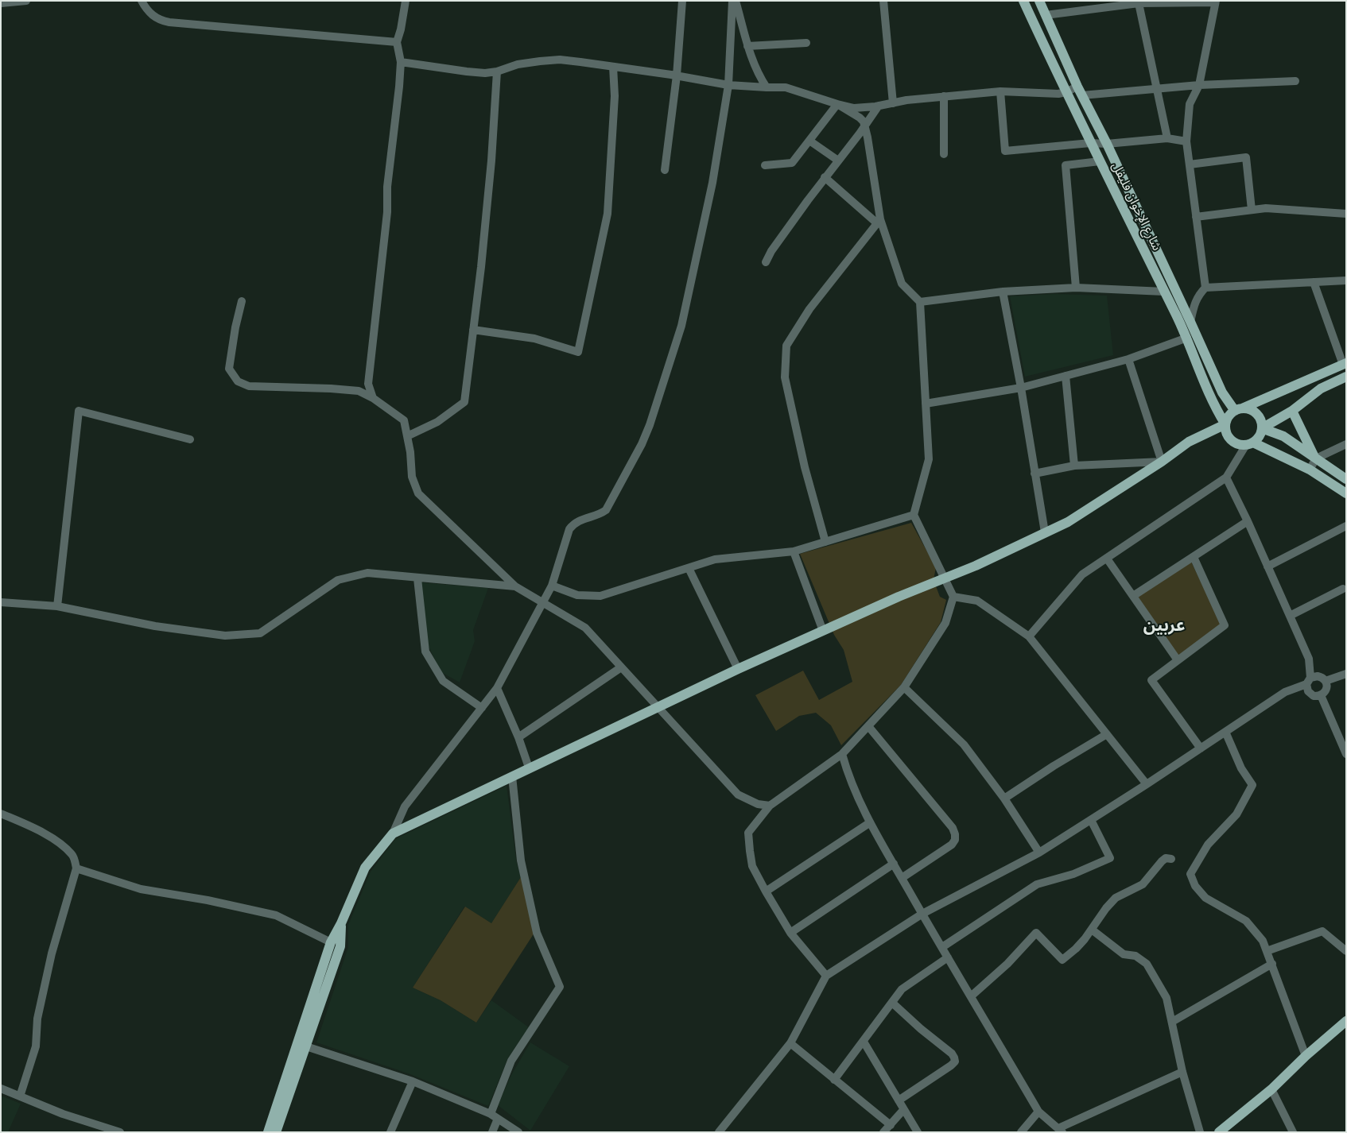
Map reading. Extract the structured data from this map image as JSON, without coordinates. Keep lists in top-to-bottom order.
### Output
{
  "streets": {
    "main road": ["شارع الإخوان فليفل"]
  },
  "districts": ["عربين"]
}
